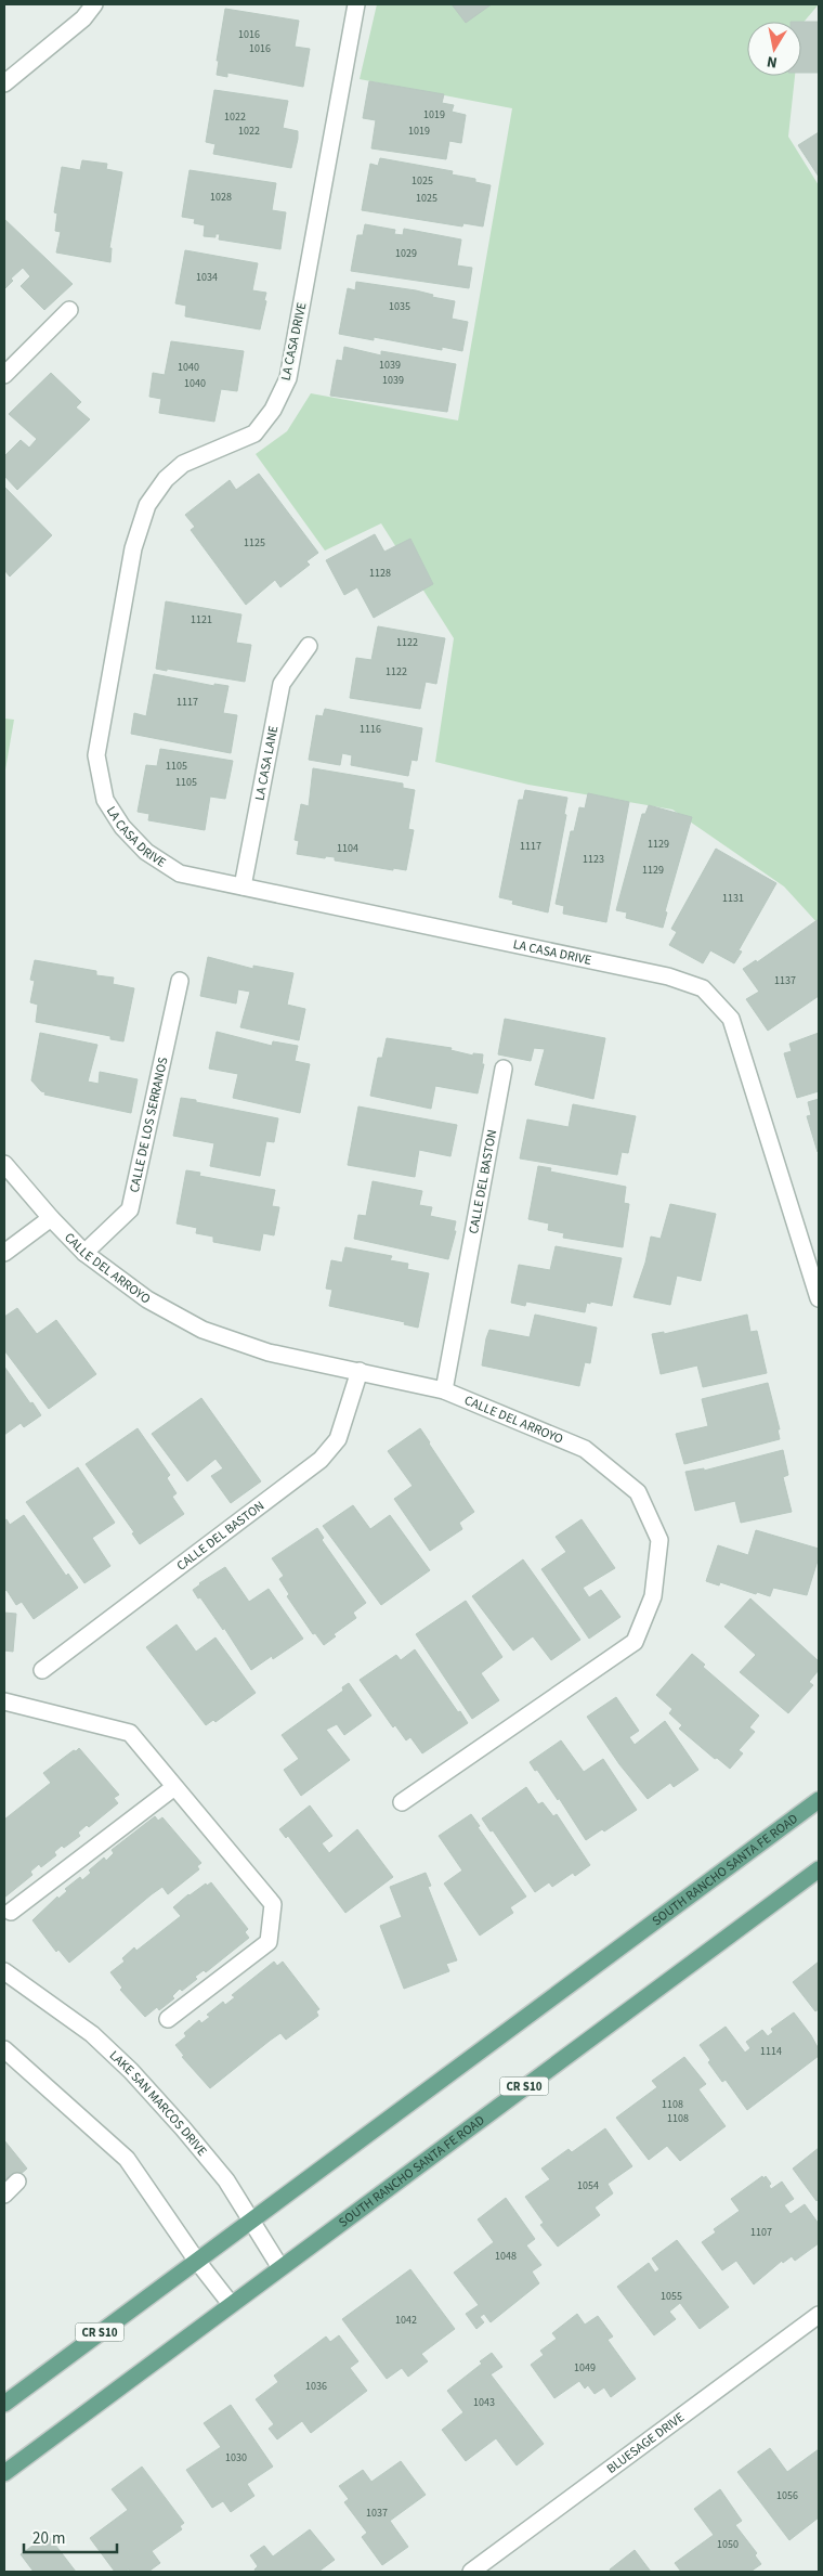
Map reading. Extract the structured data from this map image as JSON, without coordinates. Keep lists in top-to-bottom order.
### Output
{
  "streets": {
    "main road": ["SOUTH RANCHO SANTA FE ROAD", "CR S10"],
    "street": [
      "LA CASA DRIVE",
      "LA CASA LANE",
      "CALLE DE LOS SERRANOS",
      "CALLE DEL BASTON",
      "CALLE DEL ARROYO",
      "LAKE SAN MARCOS DRIVE",
      "BLUESAGE DRIVE"
    ]
  },
  "crossings": [
    ["LA CASA DRIVE", "LA CASA LANE"],
    ["CALLE DE LOS SERRANOS", "CALLE DEL ARROYO"],
    ["CALLE DEL BASTON", "CALLE DEL ARROYO"],
    ["SOUTH RANCHO SANTA FE ROAD", "LAKE SAN MARCOS DRIVE"]
  ],
  "house_numbers": [
    "1016",
    "1016",
    "1019",
    "1022",
    "1022",
    "1019",
    "1025",
    "1028",
    "1025",
    "1029",
    "1034",
    "1035",
    "1039",
    "1040",
    "1039",
    "1040",
    "1125",
    "1128",
    "1121",
    "1122",
    "1122",
    "1117",
    "1116",
    "1105",
    "1105",
    "1129",
    "1117",
    "1104",
    "1123",
    "1129",
    "1131",
    "1137",
    "1114",
    "1108",
    "1108",
    "1054",
    "1107",
    "1048",
    "1055",
    "1042",
    "1049",
    "1036",
    "1043",
    "1030",
    "1056",
    "1037",
    "1050"
  ],
  "scale_bar": "20 m",
  "north": "bottom"
}
